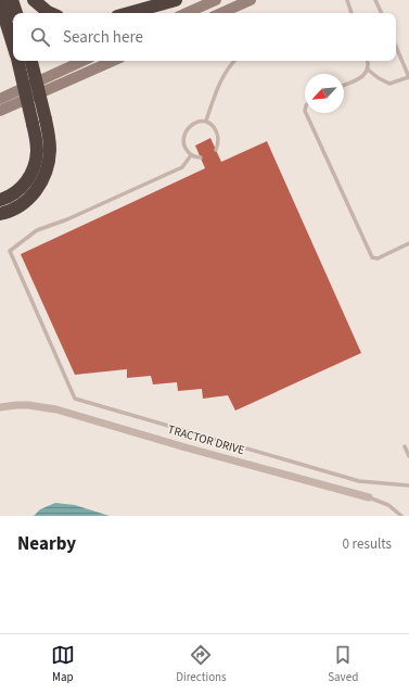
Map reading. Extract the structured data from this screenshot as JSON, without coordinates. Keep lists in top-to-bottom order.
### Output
{
  "streets": {
    "street": ["TRACTOR DRIVE"]
  },
  "north": "bottom left",
  "page": {
    "search": "Search here",
    "heading": ["Nearby", "0 results"],
    "nav": ["Map", "Directions", "Saved"]
  }
}
